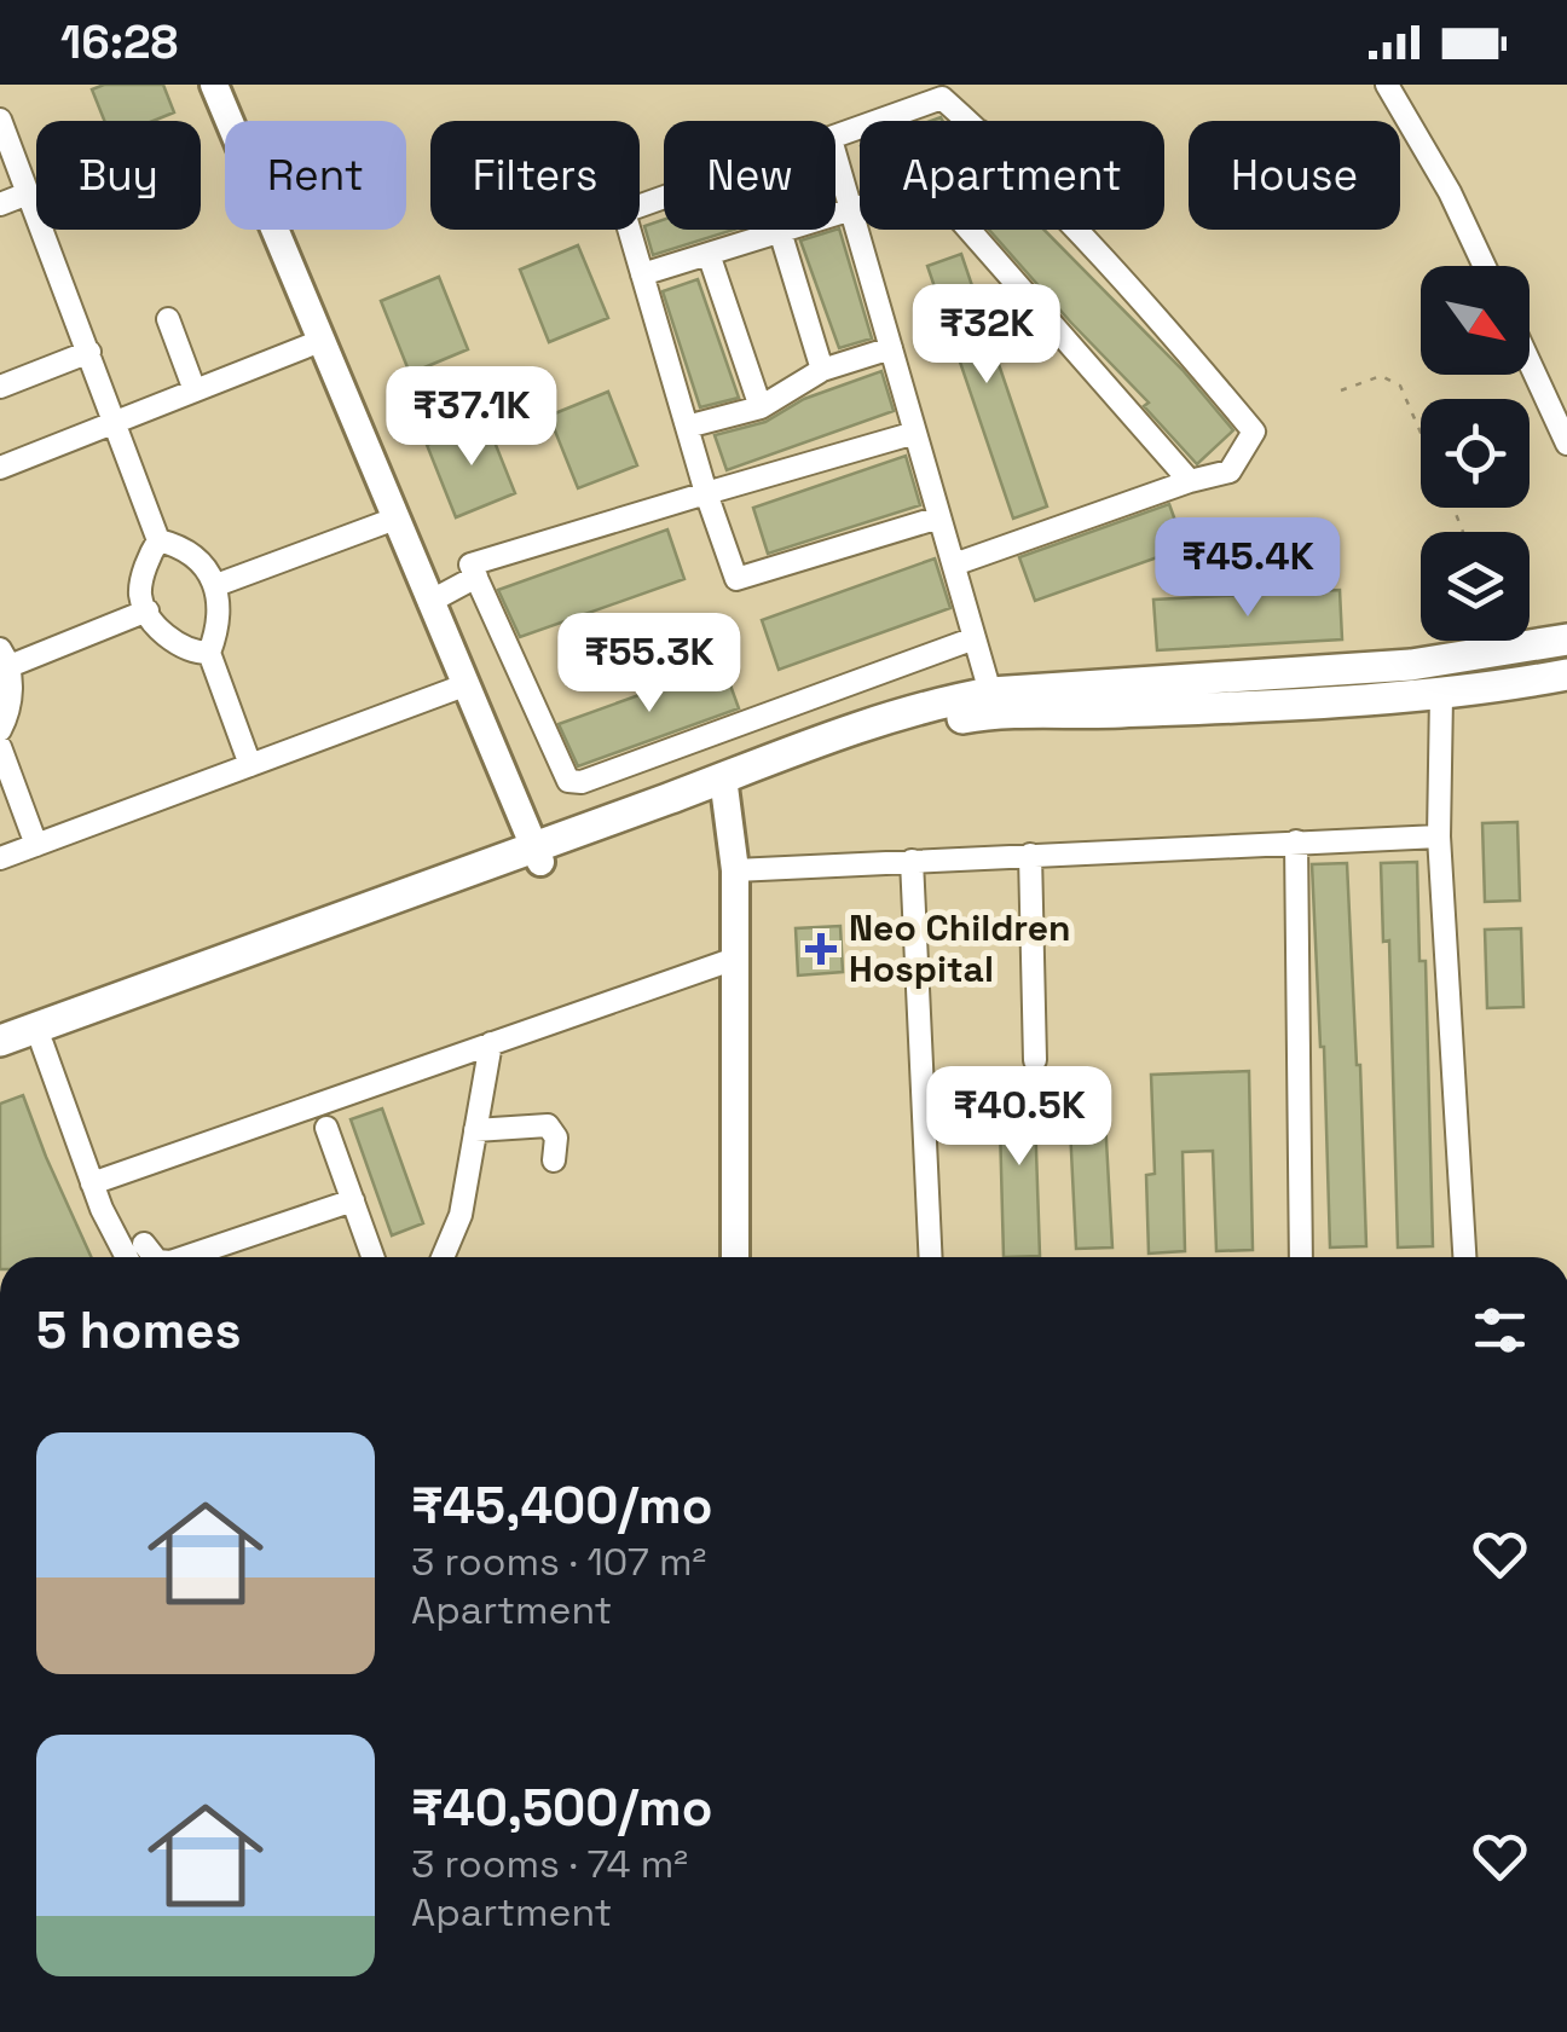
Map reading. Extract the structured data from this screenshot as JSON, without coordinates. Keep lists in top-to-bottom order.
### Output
{
  "places": {
    "health": ["Neo Children Hospital"]
  },
  "north": "bottom right",
  "page": {
    "status": "16:28",
    "chip": [
      "Buy",
      "Rent",
      "Filters",
      "New",
      "Apartment",
      "House"
    ],
    "price": [
      "₹32K",
      "₹37.1K",
      "₹45.4K",
      "₹55.3K",
      "₹40.5K"
    ],
    "heading": "5 homes",
    "list": [
      {
        "name": "₹45,400/mo",
        "note": "3 rooms · 107 m² · Apartment"
      },
      {
        "name": "₹40,500/mo",
        "note": "3 rooms · 74 m² · Apartment"
      }
    ]
  }
}
